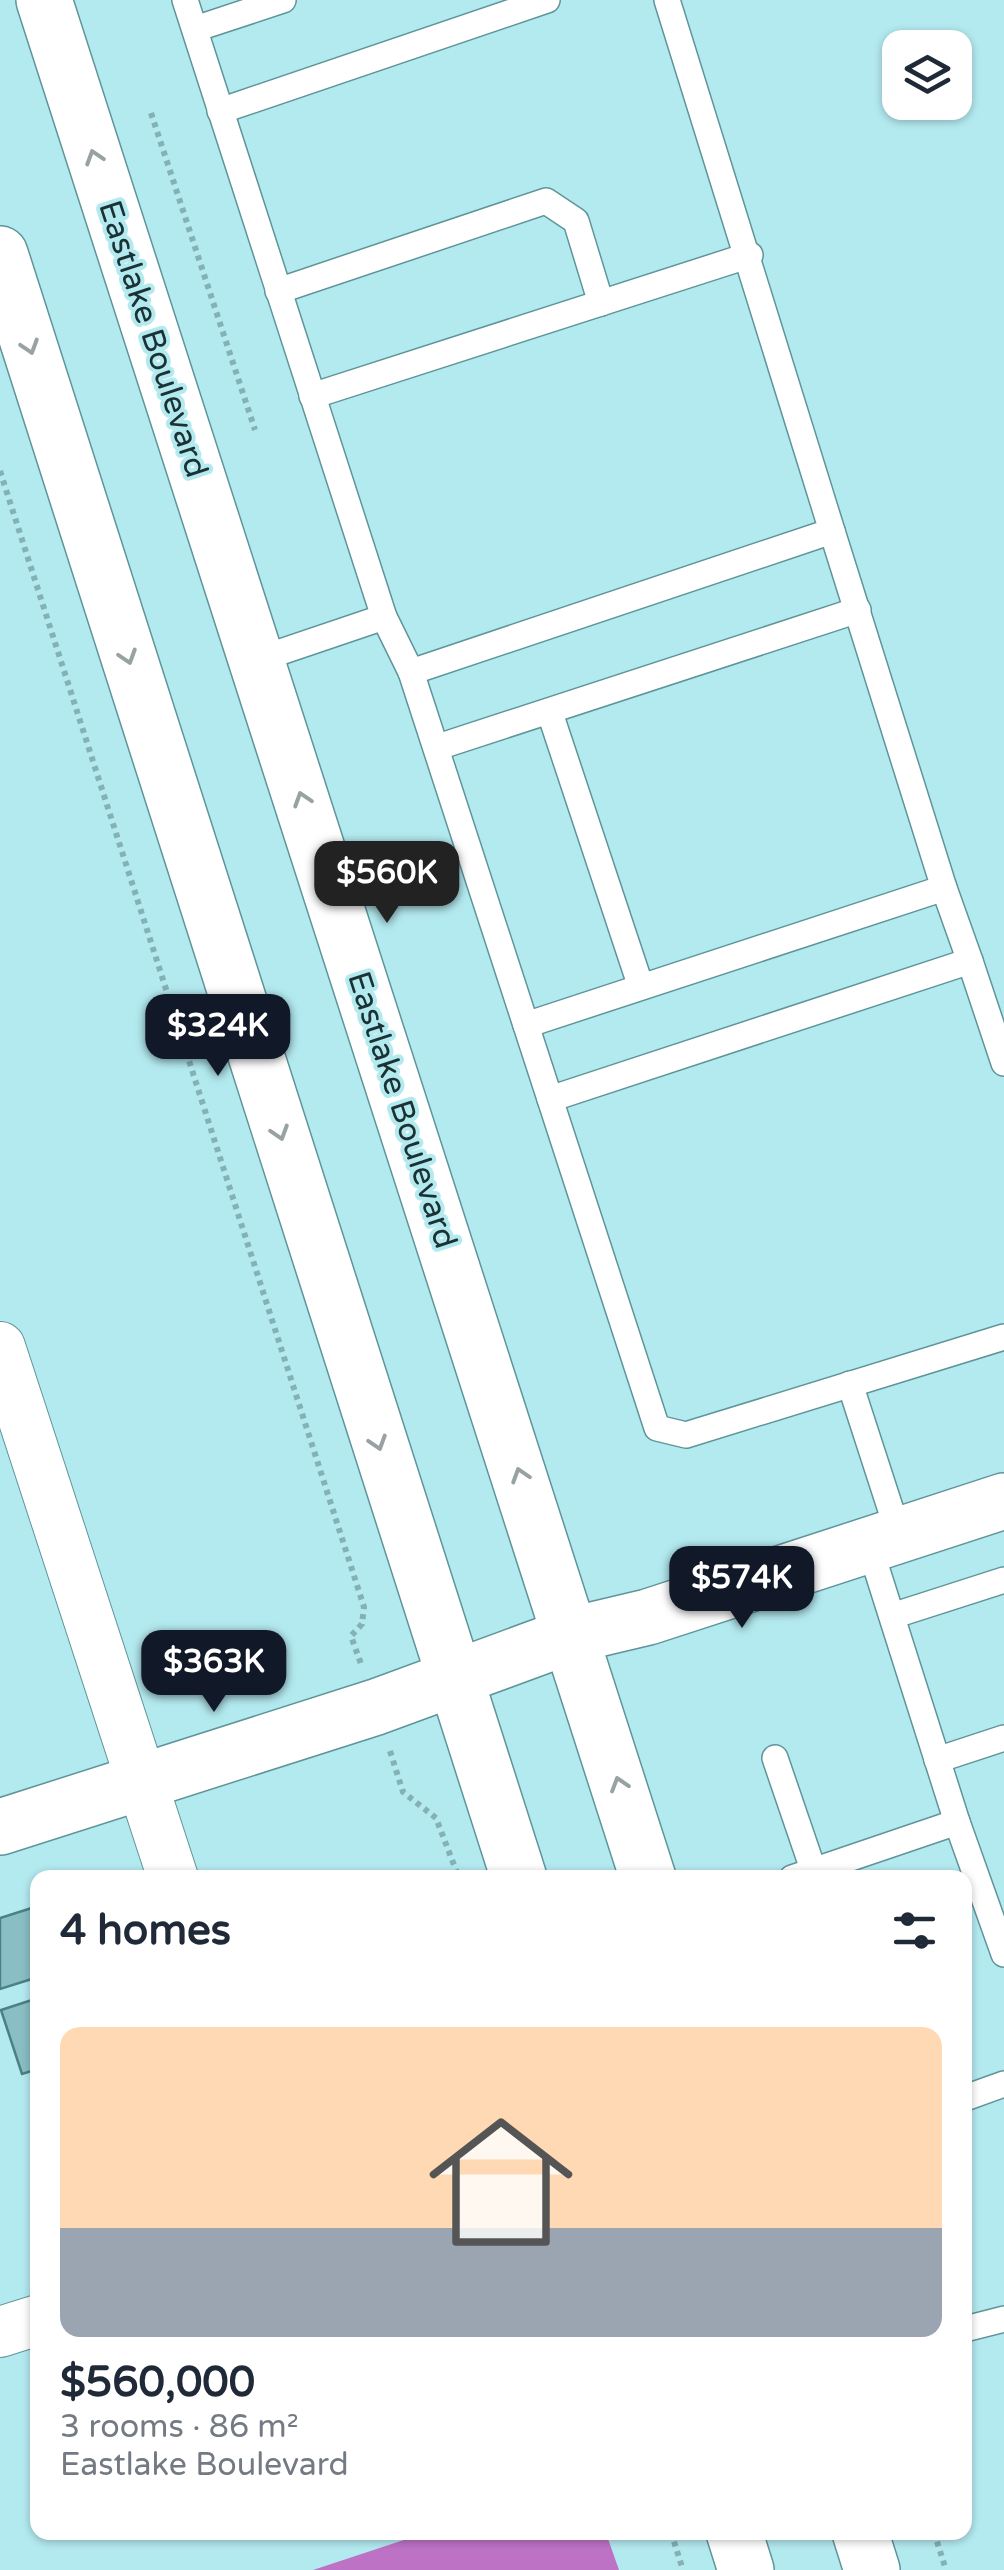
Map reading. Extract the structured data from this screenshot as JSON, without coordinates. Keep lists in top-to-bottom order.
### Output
{
  "streets": {
    "main road": ["Eastlake Boulevard"]
  },
  "page": {
    "price": [
      "$560K",
      "$324K",
      "$574K",
      "$363K"
    ],
    "heading": "4 homes",
    "list": [
      {
        "name": "$560,000",
        "note": "3 rooms · 86 m² · Eastlake Boulevard"
      }
    ]
  }
}
